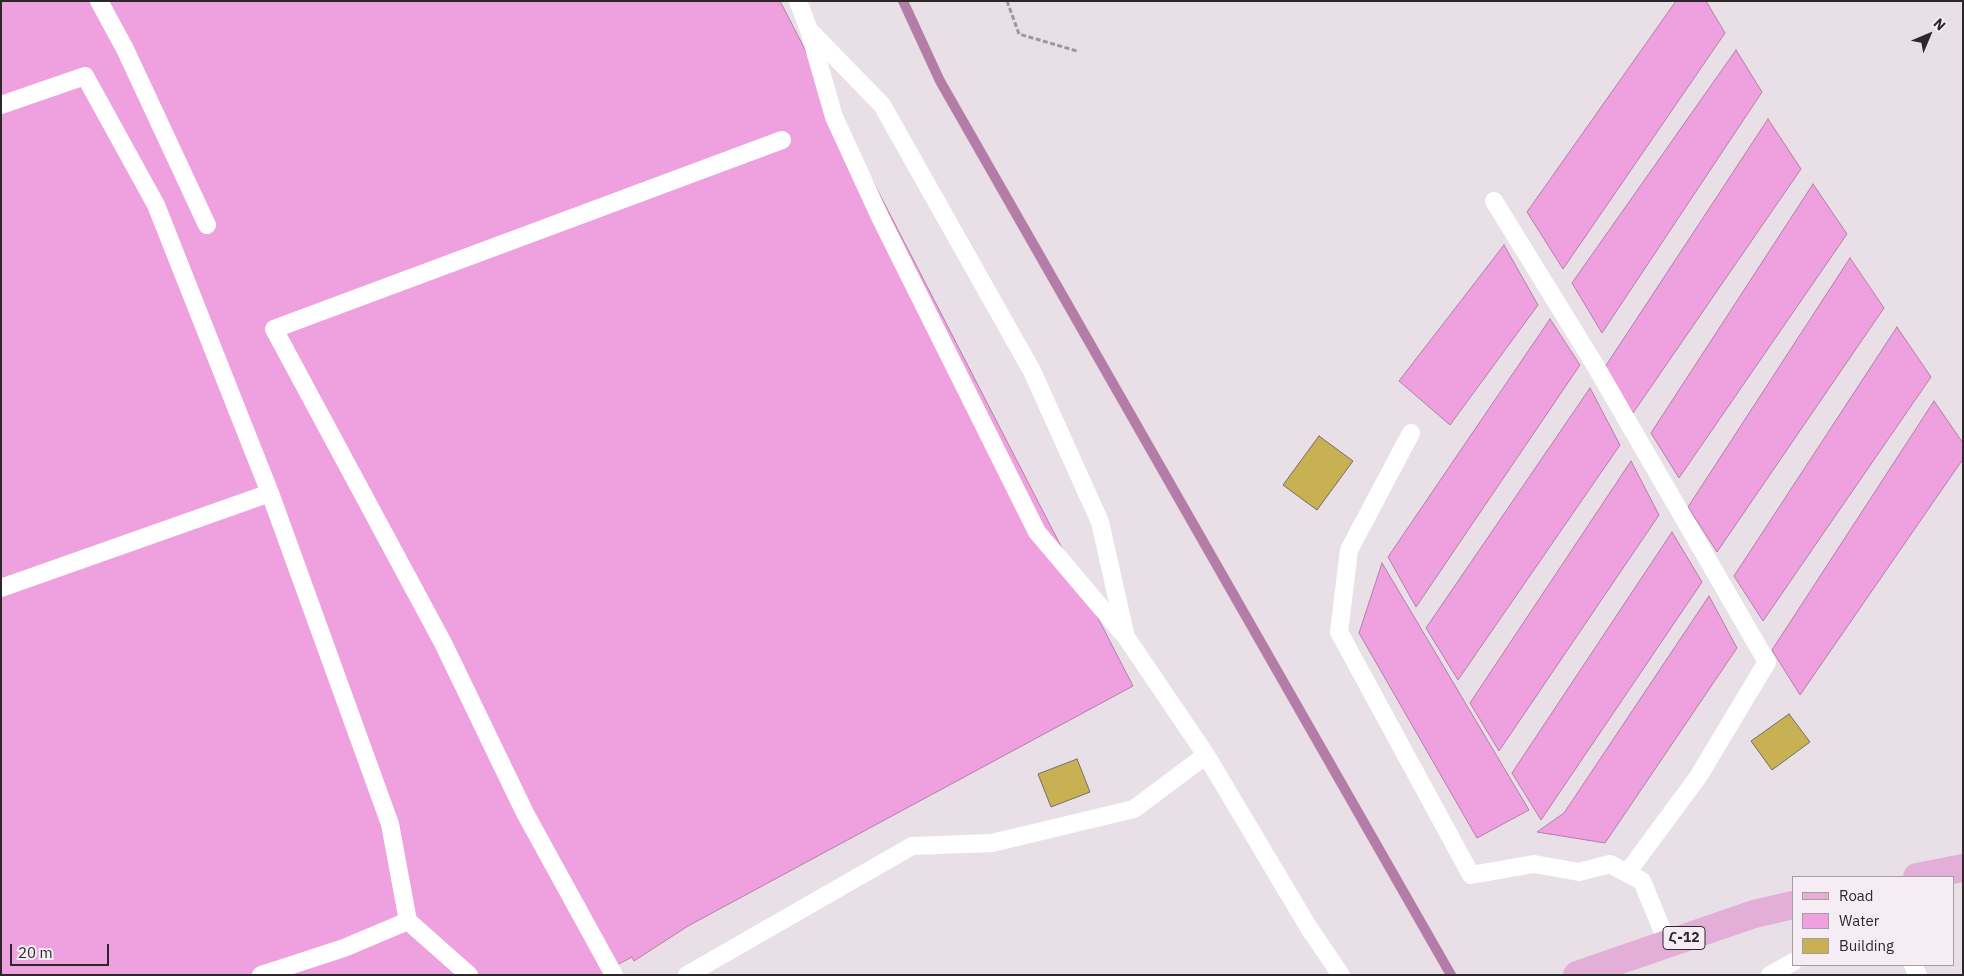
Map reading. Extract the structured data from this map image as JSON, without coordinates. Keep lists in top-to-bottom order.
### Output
{
  "streets": {
    "main road": ["Հ-12"]
  },
  "legend": ["Road", "Water", "Building"],
  "scale_bar": "20 m",
  "north": "top right"
}
